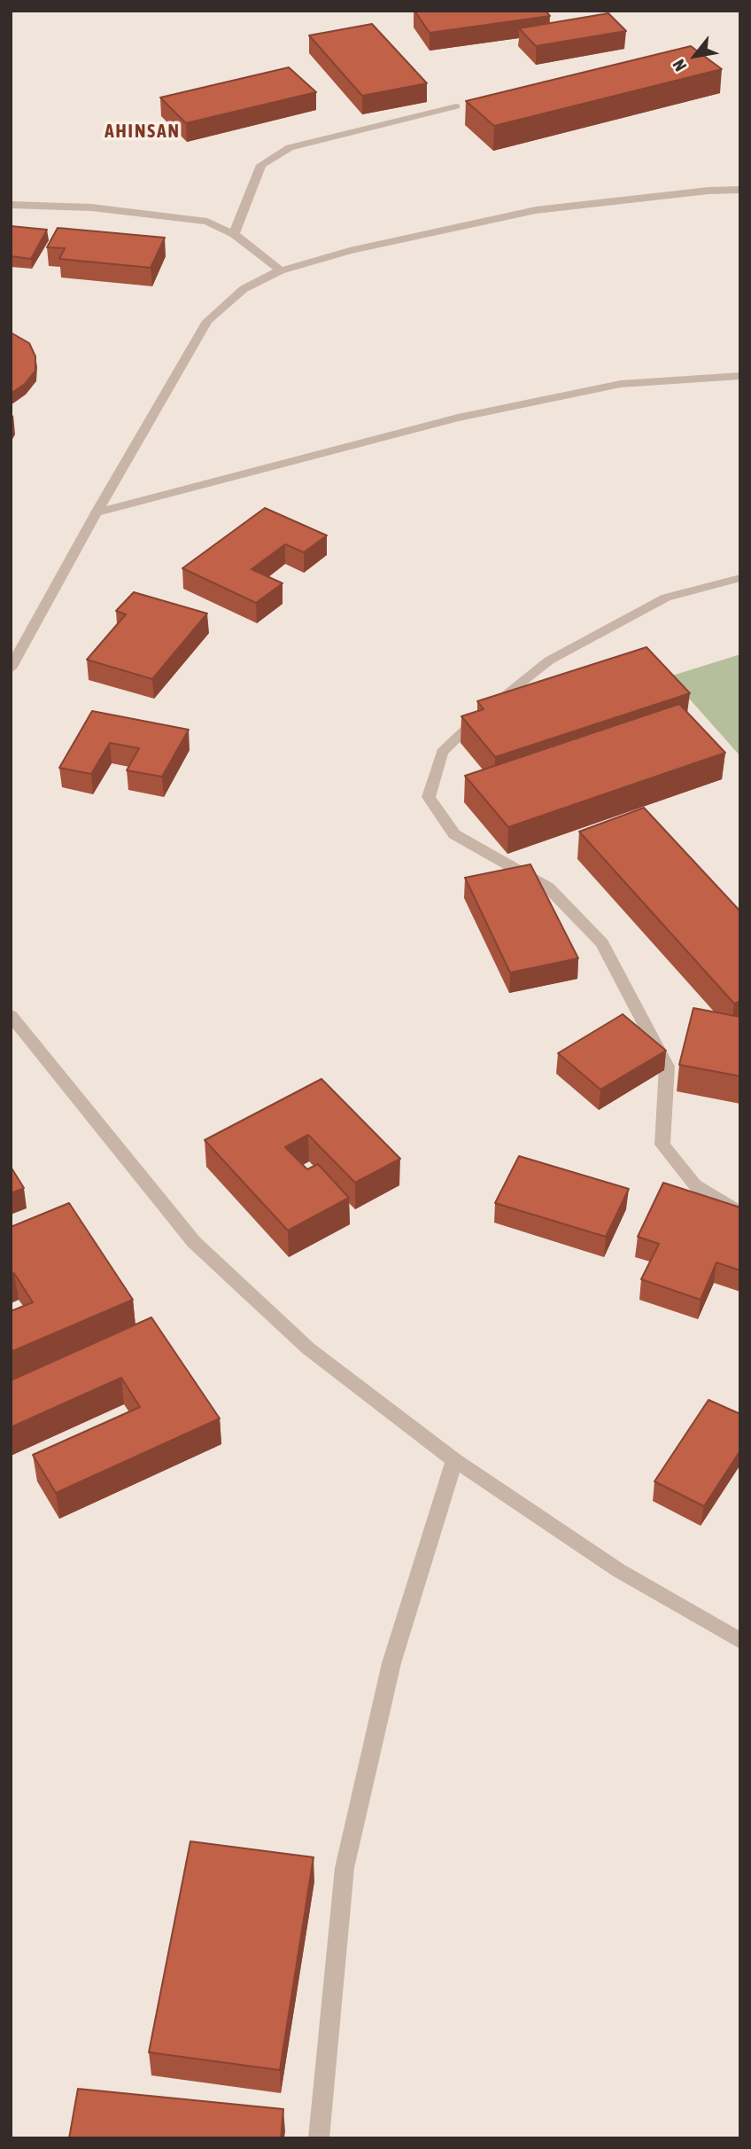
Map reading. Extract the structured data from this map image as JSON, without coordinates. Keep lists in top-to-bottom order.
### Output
{
  "districts": ["AHINSAN"],
  "north": "bottom left"
}
